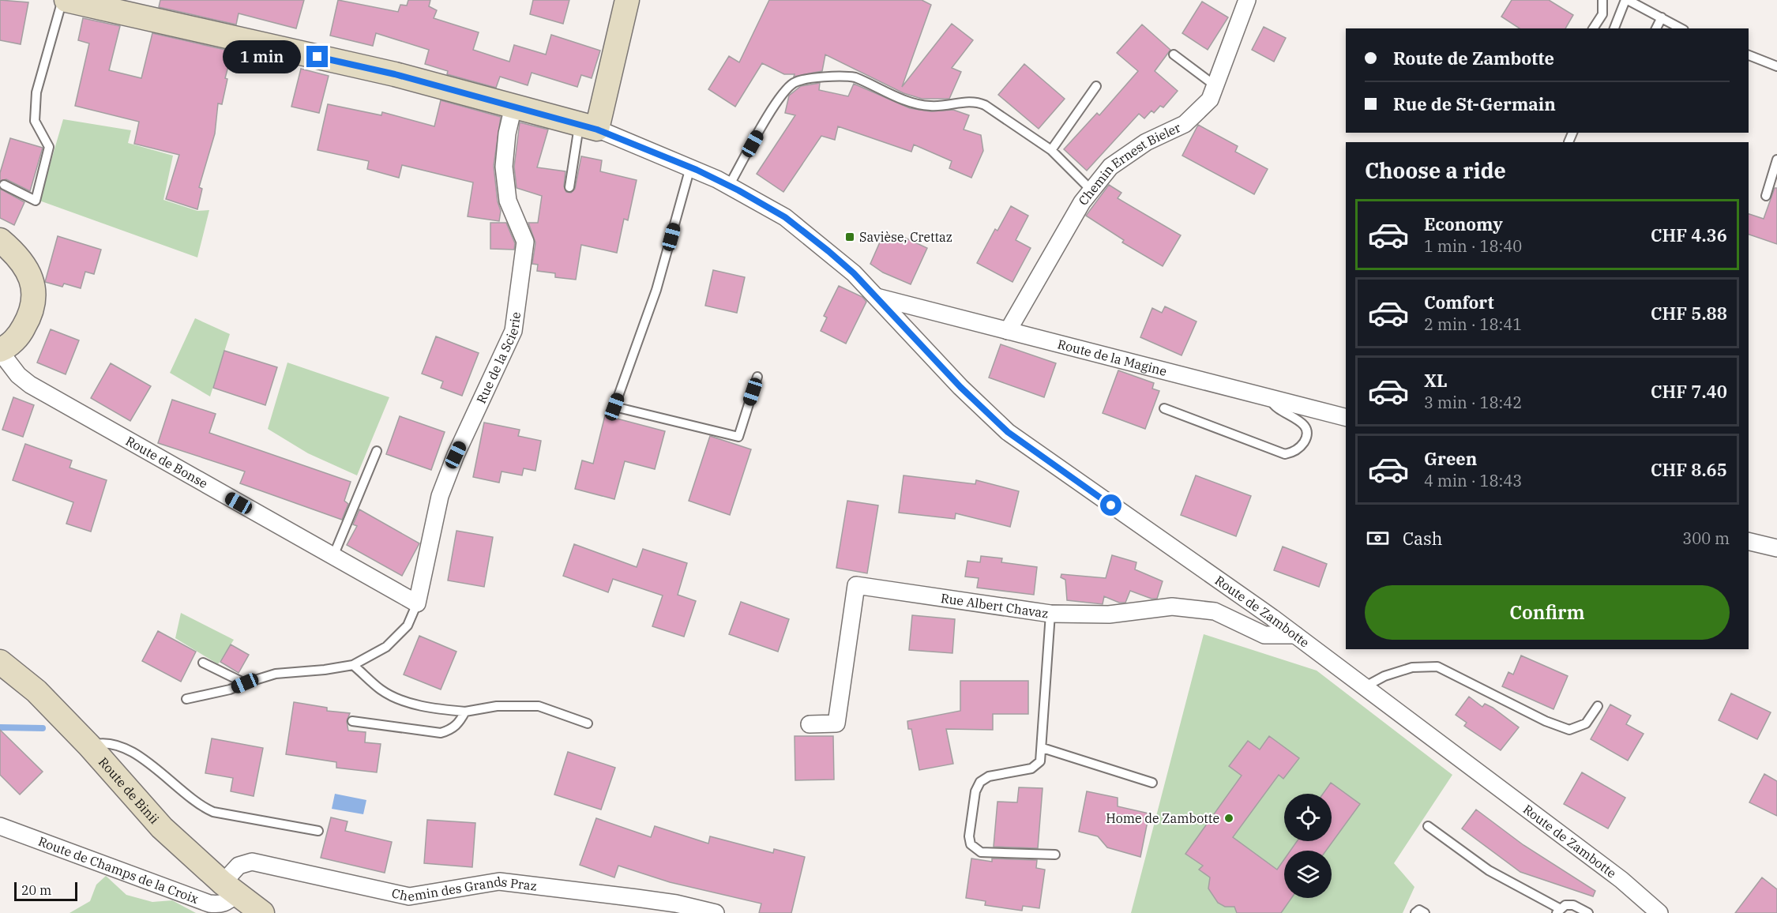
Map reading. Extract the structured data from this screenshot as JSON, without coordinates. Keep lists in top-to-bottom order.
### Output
{
  "streets": {
    "street": [
      "Chemin Ernest Bieler",
      "Rue de la Scierie",
      "Route de la Magine",
      "Route de Bonse",
      "Rue Albert Chavaz",
      "Route de Zambotte",
      "Route de Binii",
      "Route de Champs de la Croix",
      "Chemin des Grands Praz"
    ]
  },
  "crossings": [
    ["Chemin Ernest Bieler", "Route de la Magine"],
    ["Rue de la Scierie", "Route de Bonse"],
    ["Route de la Magine", "Route de Zambotte"],
    ["Rue Albert Chavaz", "Route de Zambotte"],
    ["Route de Binii", "Route de Champs de la Croix"],
    ["Route de Binii", "Chemin des Grands Praz"],
    ["Route de Champs de la Croix", "Chemin des Grands Praz"]
  ],
  "places": {
    "transit": ["Savièse, Crettaz"],
    "other": ["Home de Zambotte"]
  },
  "scale_bar": "20 m",
  "page": {
    "banner": ["Route de Zambotte", "Rue de St-Germain"],
    "bubble": "1 min",
    "heading": "Choose a ride",
    "list": [
      {
        "name": "Economy",
        "note": "1 min · 18:40",
        "value": "CHF 4.36"
      },
      {
        "name": "Comfort",
        "note": "2 min · 18:41",
        "value": "CHF 5.88"
      },
      {
        "name": "XL",
        "note": "3 min · 18:42",
        "value": "CHF 7.40"
      },
      {
        "name": "Green",
        "note": "4 min · 18:43",
        "value": "CHF 8.65"
      }
    ],
    "pay": ["Cash", "300 m"],
    "buttons": "Confirm",
    "scale": "20 m"
  }
}
